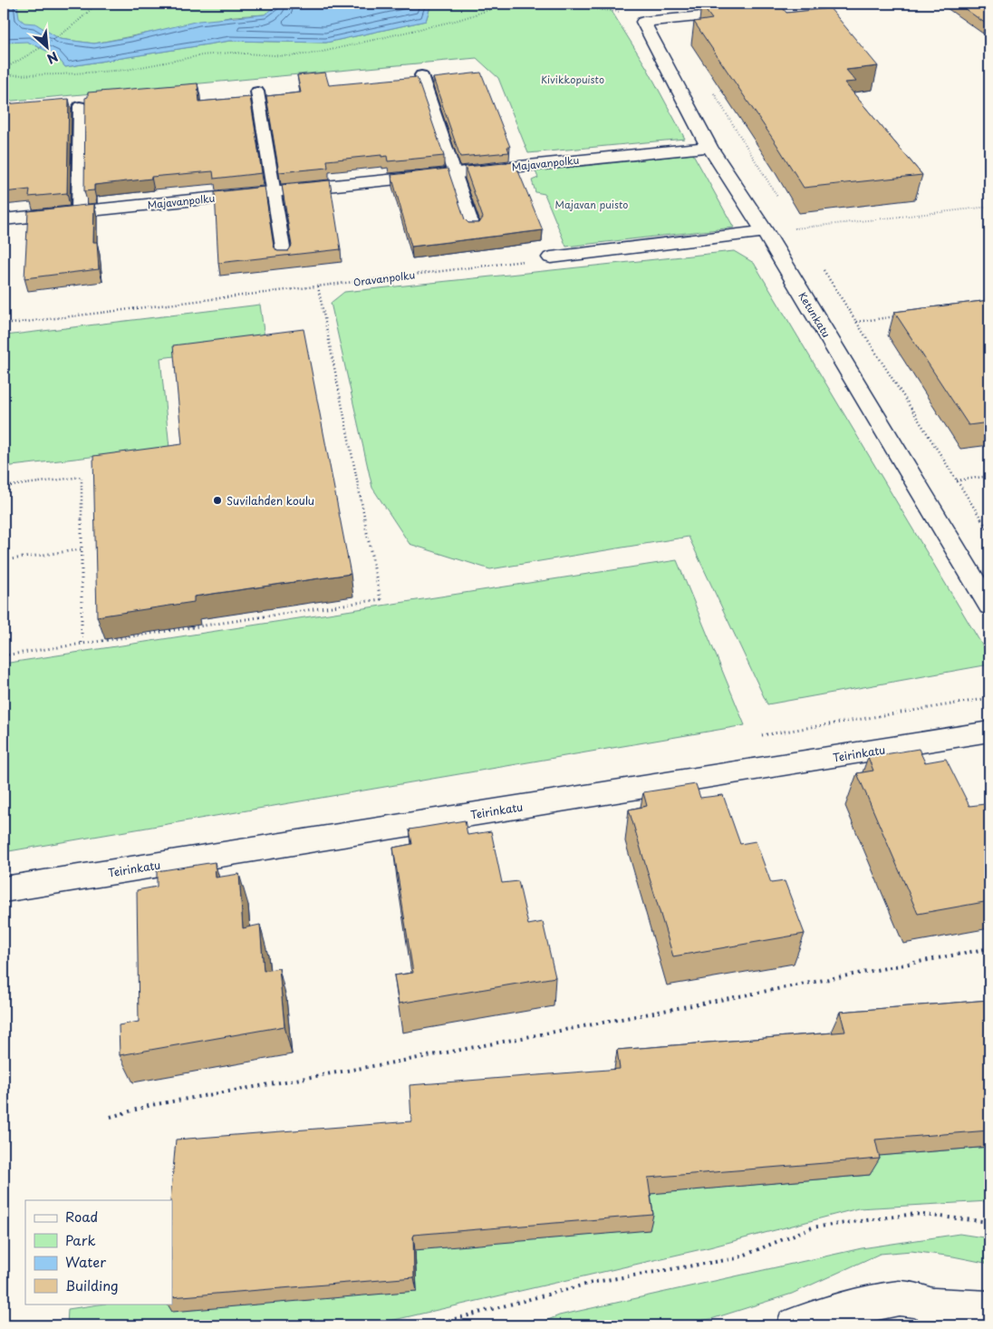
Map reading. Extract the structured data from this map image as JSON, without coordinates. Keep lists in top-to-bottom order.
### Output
{
  "streets": {
    "street": ["Majavanpolku", "Ketunkatu", "Teirinkatu"],
    "path": ["Oravanpolku"]
  },
  "crossings": [
    ["Majavanpolku", "Ketunkatu"]
  ],
  "parks": ["Kivikkopuisto", "Majavan puisto"],
  "places": ["Suvilahden koulu"],
  "legend": [
    "Road",
    "Park",
    "Water",
    "Building"
  ],
  "north": "bottom right"
}
